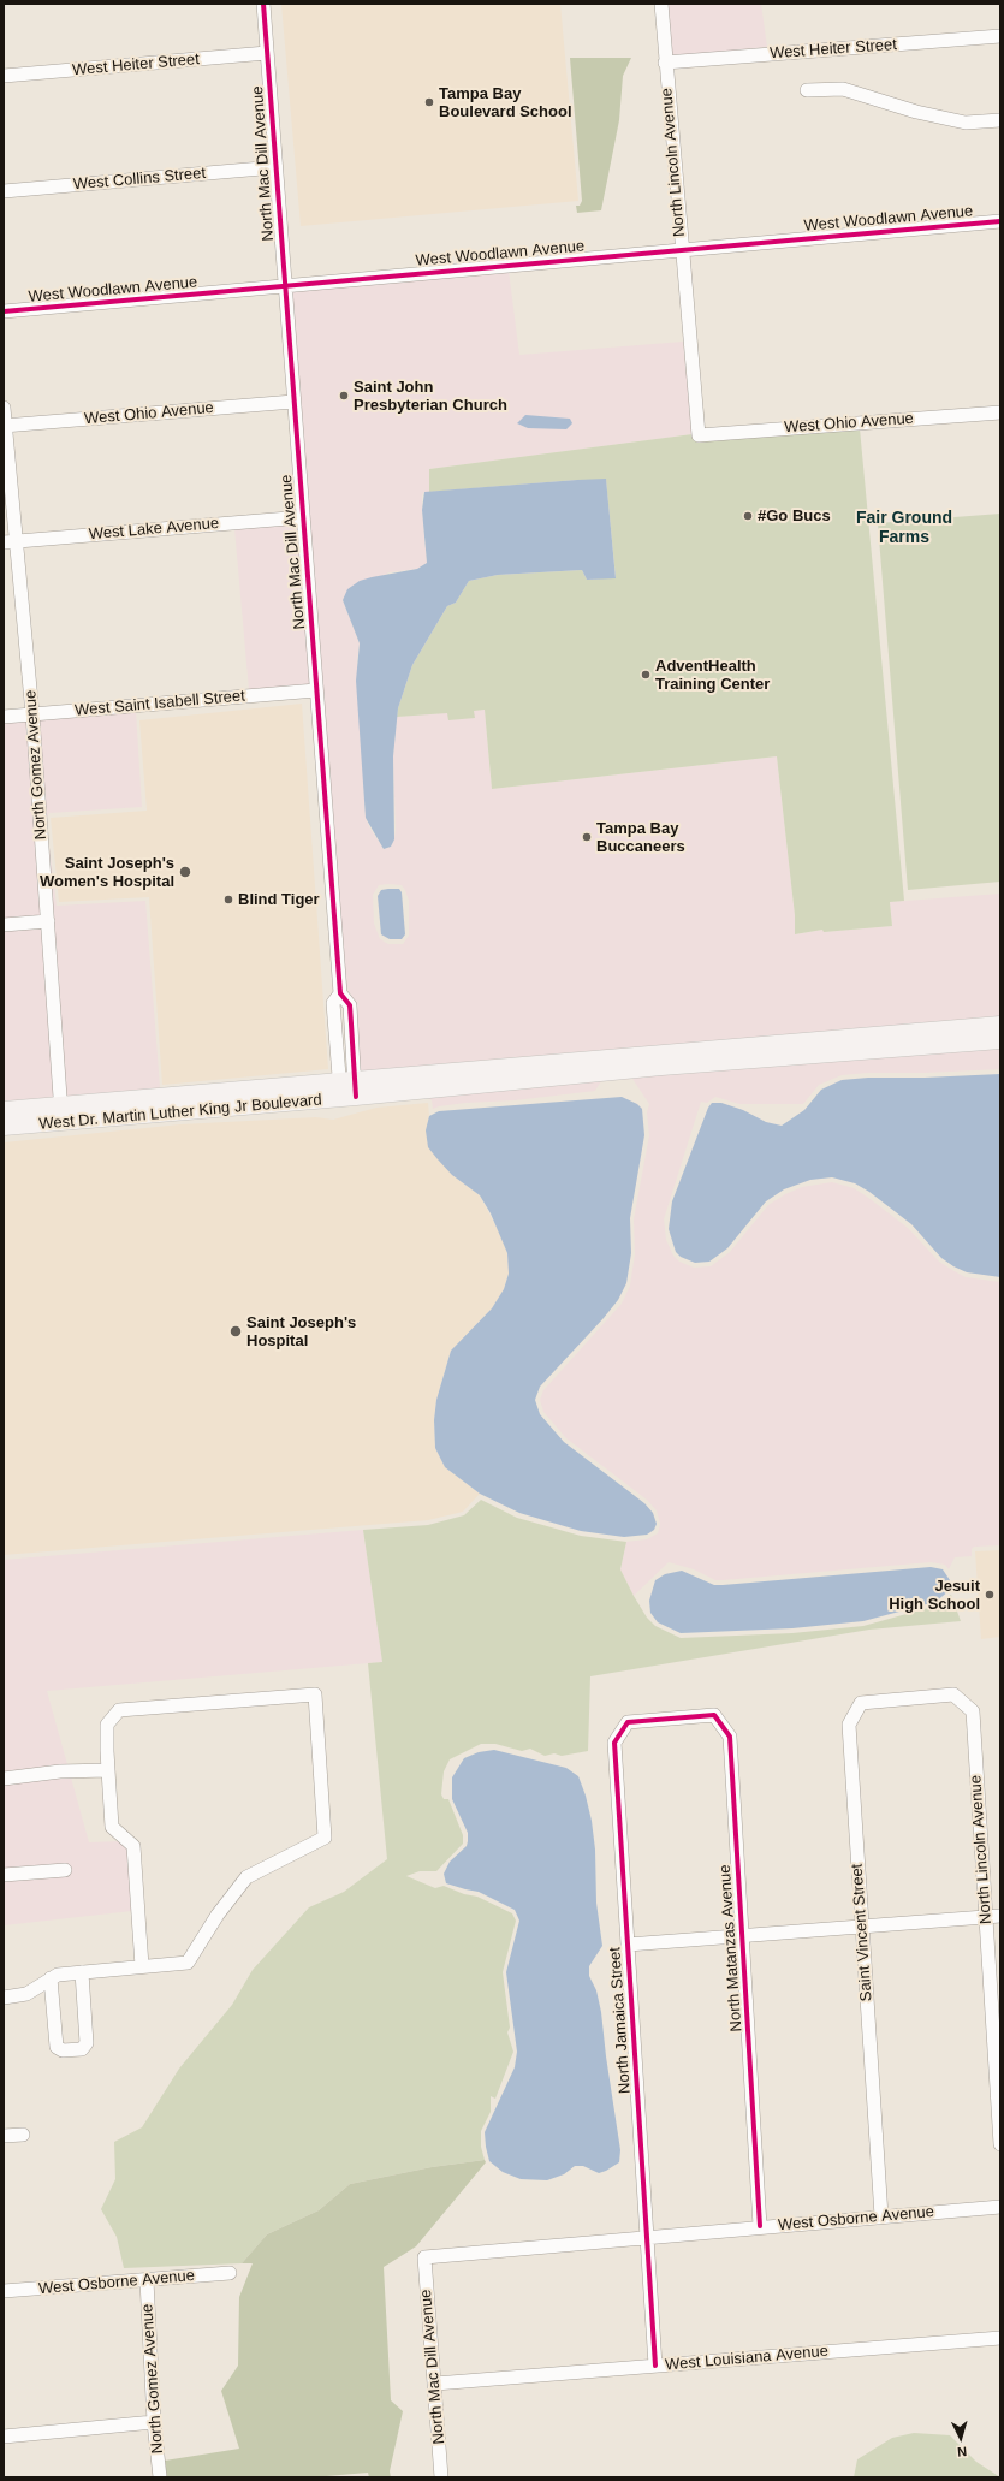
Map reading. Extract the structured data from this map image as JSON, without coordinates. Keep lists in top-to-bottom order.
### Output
{
  "streets": {
    "main road": ["West Dr. Martin Luther King Jr Boulevard"],
    "street": [
      "West Heiter Street",
      "North Lincoln Avenue",
      "North Mac Dill Avenue",
      "West Collins Street",
      "West Woodlawn Avenue",
      "West Ohio Avenue",
      "West Lake Avenue",
      "West Saint Isabell Street",
      "North Gomez Avenue",
      "Saint Vincent Street",
      "North Matanzas Avenue",
      "North Jamaica Street",
      "West Osborne Avenue",
      "West Louisiana Avenue"
    ]
  },
  "crossings": [
    ["West Heiter Street", "North Lincoln Avenue"],
    ["West Heiter Street", "North Mac Dill Avenue"],
    ["North Lincoln Avenue", "West Woodlawn Avenue"],
    ["North Lincoln Avenue", "West Ohio Avenue"],
    ["North Lincoln Avenue", "Saint Vincent Street"],
    ["North Mac Dill Avenue", "West Collins Street"],
    ["North Mac Dill Avenue", "West Woodlawn Avenue"],
    ["North Mac Dill Avenue", "West Ohio Avenue"],
    ["North Mac Dill Avenue", "West Lake Avenue"],
    ["North Mac Dill Avenue", "West Saint Isabell Street"],
    ["North Mac Dill Avenue", "West Dr. Martin Luther King Jr Boulevard"],
    ["North Mac Dill Avenue", "West Osborne Avenue"],
    ["North Mac Dill Avenue", "West Louisiana Avenue"],
    ["West Ohio Avenue", "North Gomez Avenue"],
    ["West Lake Avenue", "North Gomez Avenue"],
    ["West Saint Isabell Street", "North Gomez Avenue"],
    ["North Gomez Avenue", "West Dr. Martin Luther King Jr Boulevard"],
    ["North Gomez Avenue", "West Osborne Avenue"],
    ["Saint Vincent Street", "West Osborne Avenue"],
    ["North Matanzas Avenue", "North Jamaica Street"],
    ["North Matanzas Avenue", "West Osborne Avenue"],
    ["North Jamaica Street", "West Osborne Avenue"],
    ["North Jamaica Street", "West Louisiana Avenue"]
  ],
  "districts": ["Fair Ground Farms"],
  "places": [
    "Tampa Bay Boulevard School",
    "Saint John Presbyterian Church",
    "#Go Bucs",
    "AdventHealth Training Center",
    "Tampa Bay Buccaneers",
    "Saint Joseph's Women's Hospital",
    "Blind Tiger",
    "Saint Joseph's Hospital",
    "Jesuit High School"
  ],
  "north": "bottom"
}
